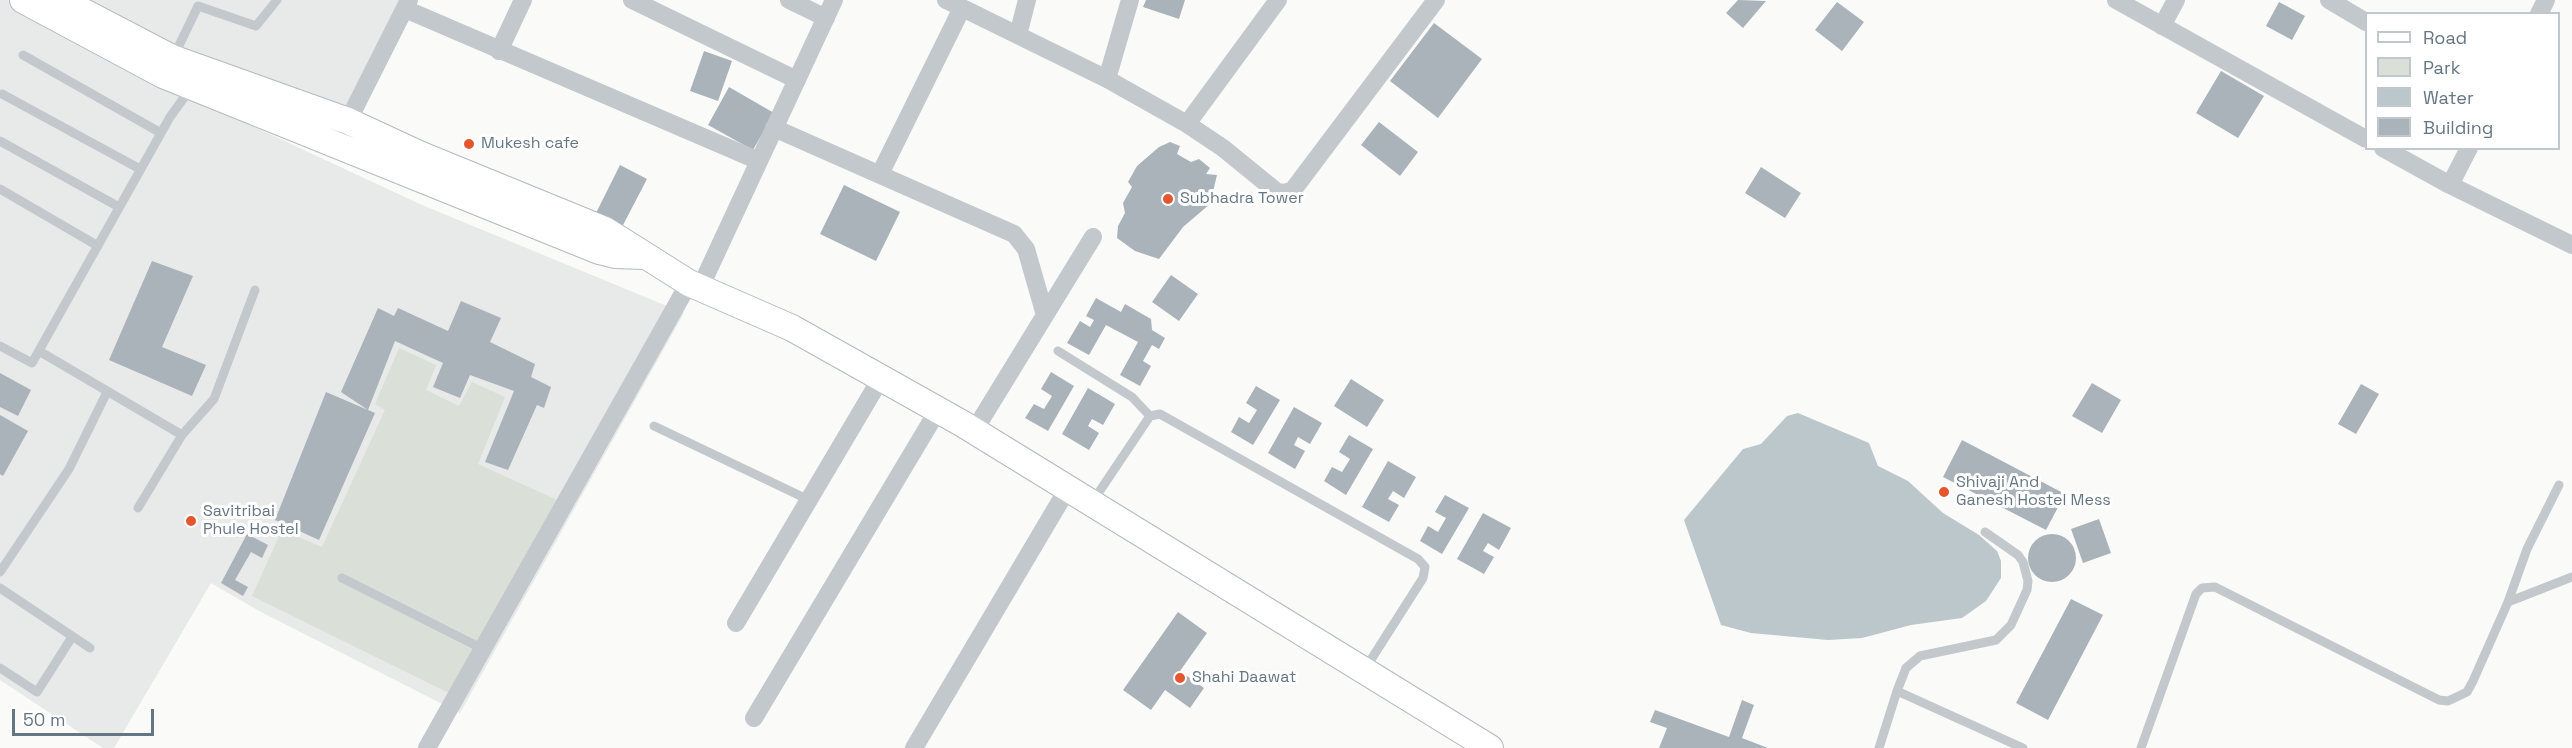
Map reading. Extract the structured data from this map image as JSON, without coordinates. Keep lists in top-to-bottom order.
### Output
{
  "places": [
    "Mukesh cafe",
    "Subhadra Tower",
    "Shivaji And Ganesh Hostel Mess",
    "Savitribai Phule Hostel",
    "Shahi Daawat"
  ],
  "legend": [
    "Road",
    "Park",
    "Water",
    "Building"
  ],
  "scale_bar": "50 m"
}
